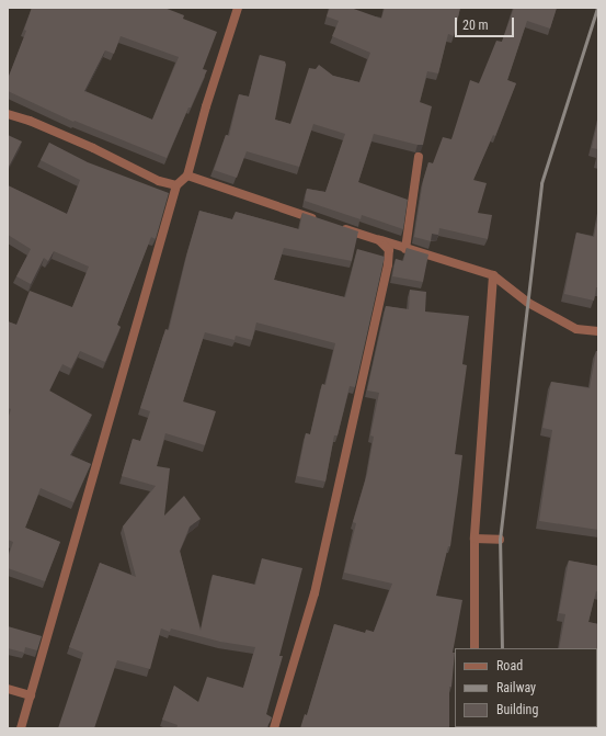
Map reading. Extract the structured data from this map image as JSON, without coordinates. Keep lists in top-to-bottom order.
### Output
{
  "legend": ["Road", "Railway", "Building"],
  "scale_bar": "20 m"
}
